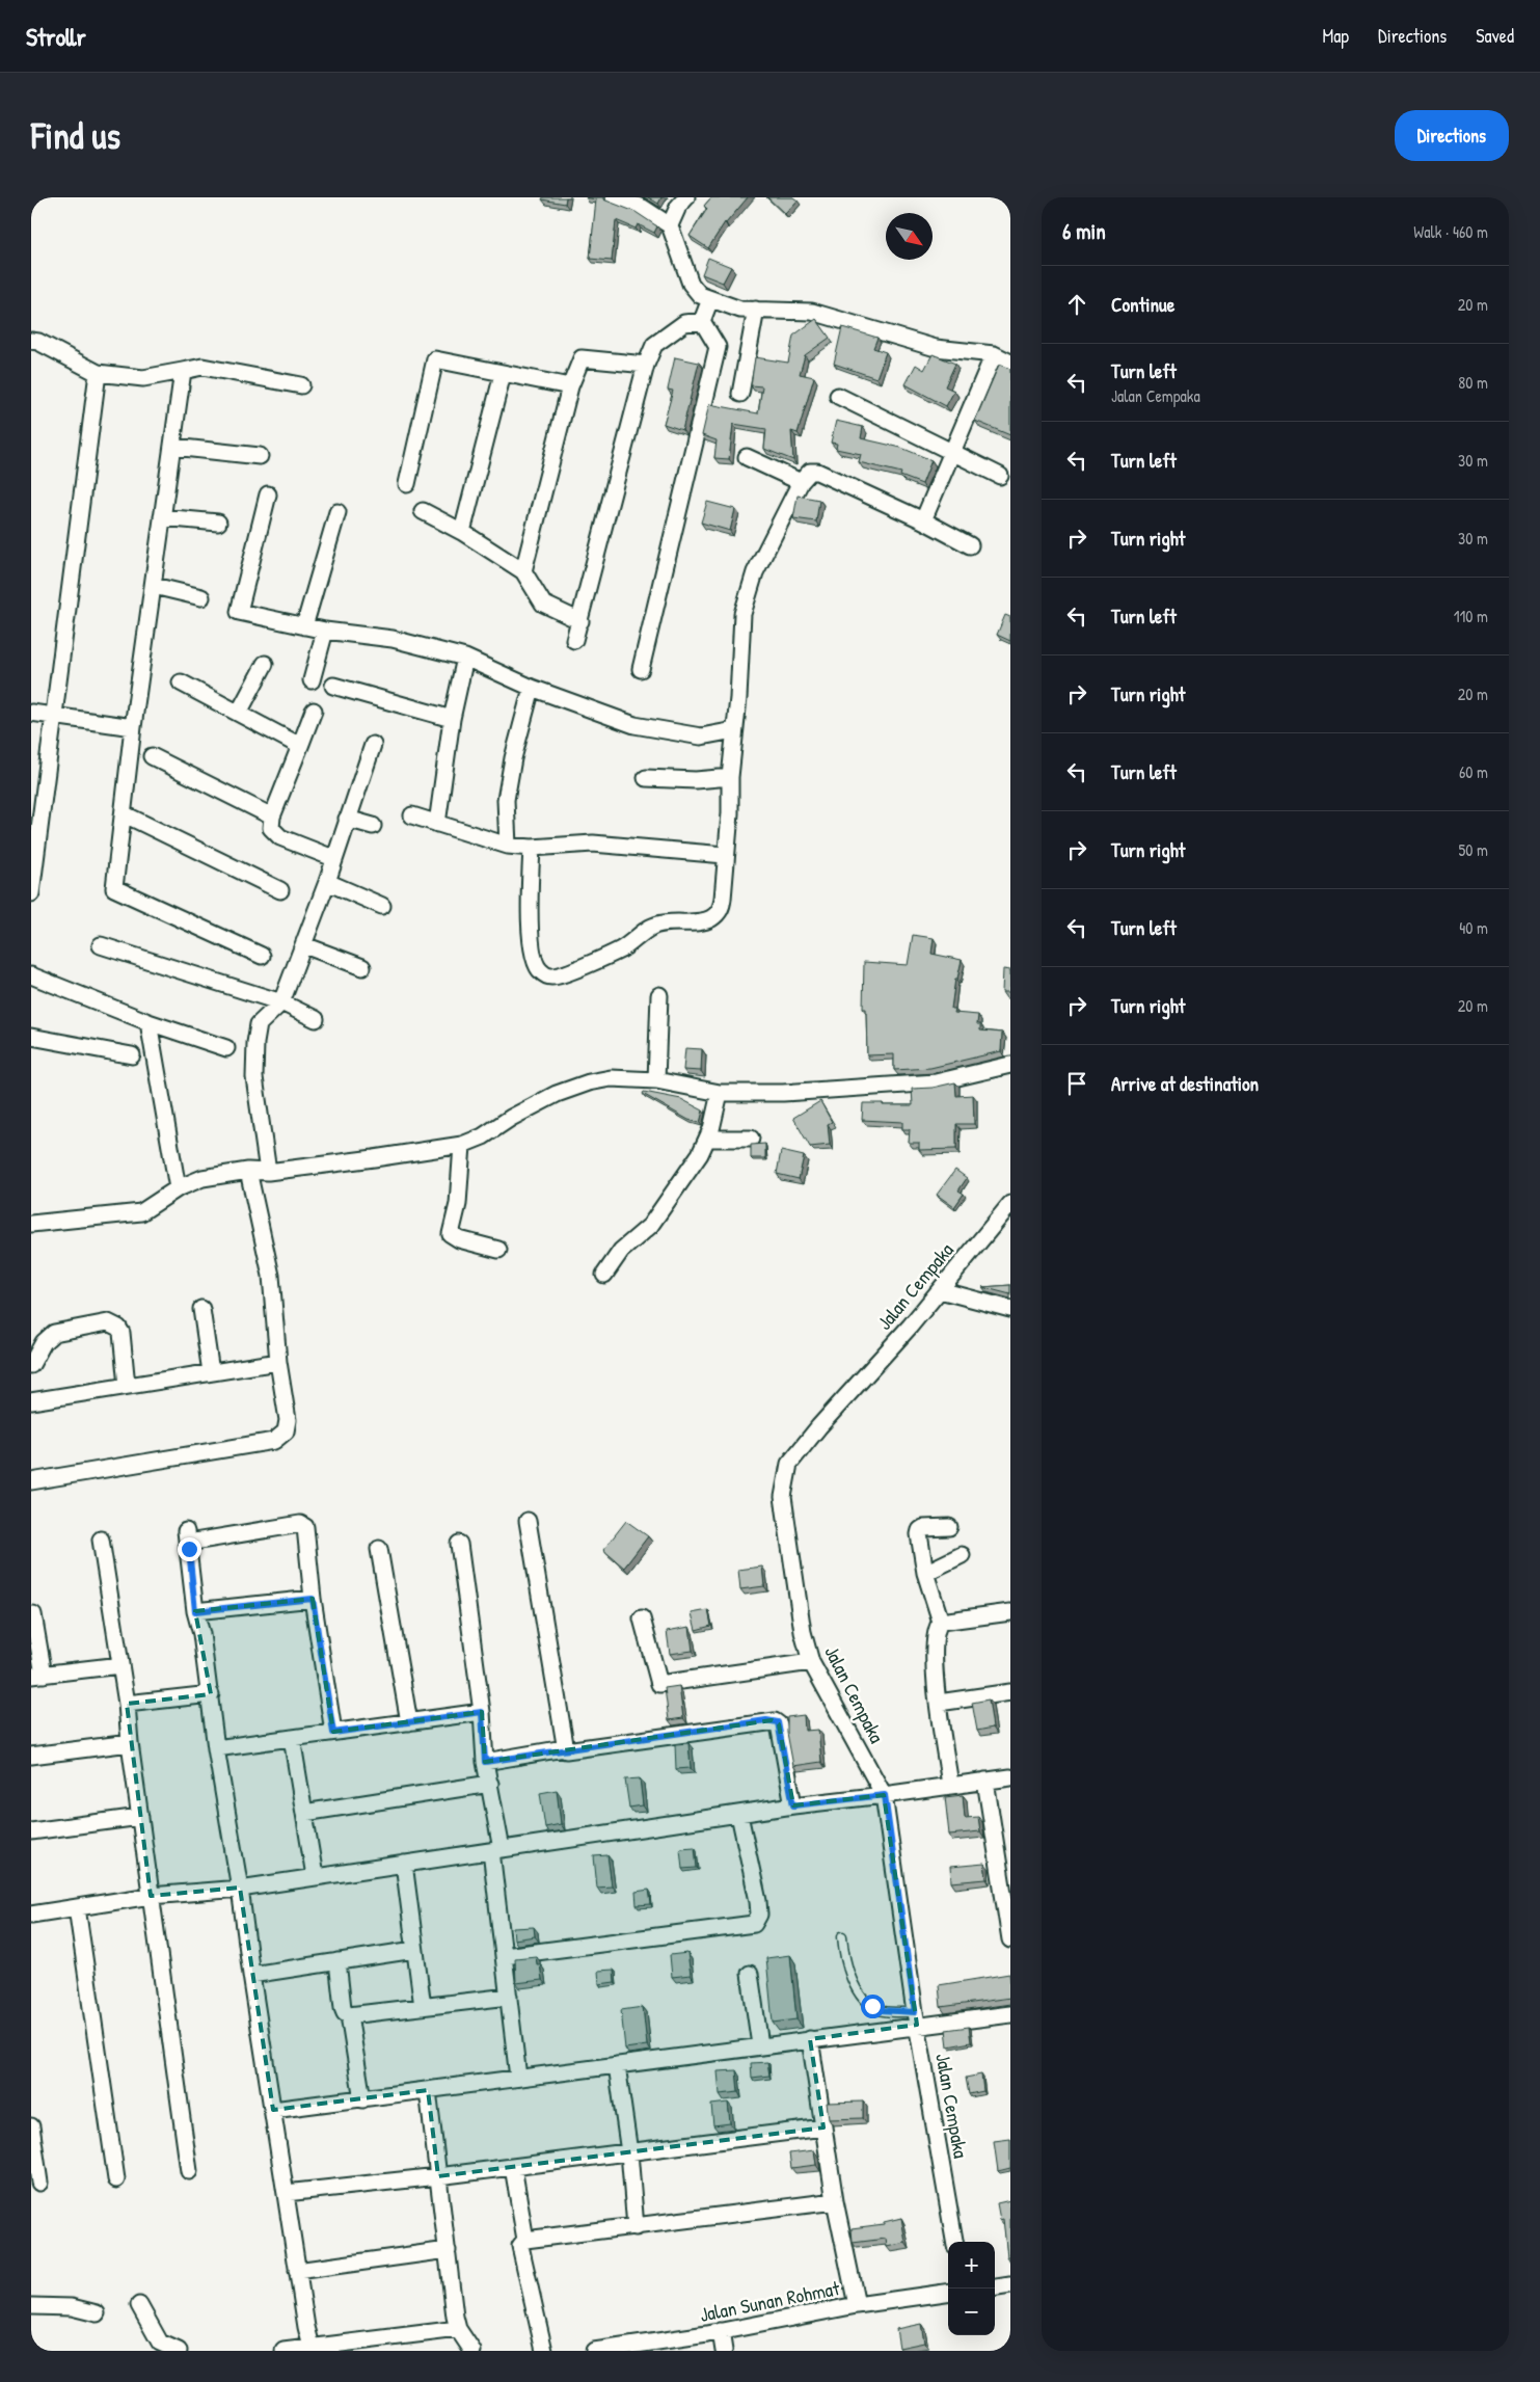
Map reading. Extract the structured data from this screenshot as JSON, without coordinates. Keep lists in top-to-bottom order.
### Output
{
  "streets": {
    "street": ["Jalan Cempaka", "Jalan Sunan Rohmat"]
  },
  "north": "bottom right",
  "page": {
    "header": "Strollr",
    "nav": ["Map", "Directions", "Saved"],
    "buttons": "Directions",
    "title": "Find us",
    "heading": ["6 min", "Walk · 460 m"],
    "list": [
      ["Continue", "20 m"],
      ["Turn left", "Jalan Cempaka", "80 m"],
      ["Turn left", "30 m"],
      ["Turn right", "30 m"],
      ["Turn left", "110 m"],
      ["Turn right", "20 m"],
      ["Turn left", "60 m"],
      ["Turn right", "50 m"],
      ["Turn left", "40 m"],
      ["Turn right", "20 m"],
      "Arrive at destination"
    ],
    "map_buttons": ["+", "−"]
  }
}
